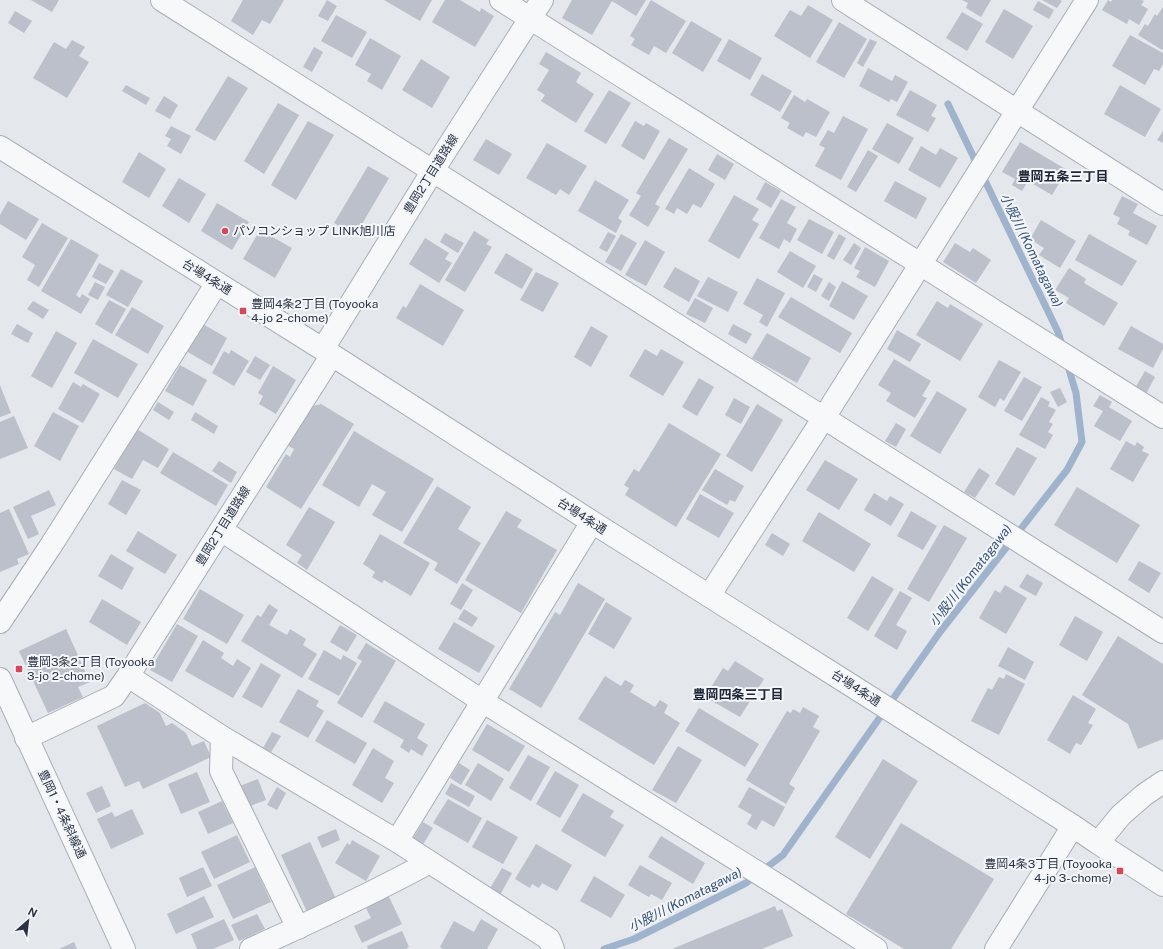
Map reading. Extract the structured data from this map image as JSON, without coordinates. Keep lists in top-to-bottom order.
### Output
{
  "streets": {
    "street": ["豊岡2丁目道路線", "台場4条通", "豊岡1・4条斜線通"]
  },
  "crossings": [
    ["豊岡2丁目道路線", "台場4条通"],
    ["豊岡2丁目道路線", "豊岡1・4条斜線通"]
  ],
  "districts": ["豊岡五条三丁目", "豊岡四条三丁目"],
  "water": ["小股川 (Komatagawa)"],
  "places": {
    "other": ["パソコンショップ LINK旭川店"],
    "transit": ["豊岡4条2丁目 (Toyooka 4-jo 2-chome)", "豊岡3条2丁目 (Toyooka 3-jo 2-chome)", "豊岡4条3丁目 (Toyooka 4-jo 3-chome)"]
  },
  "north": "top right"
}
